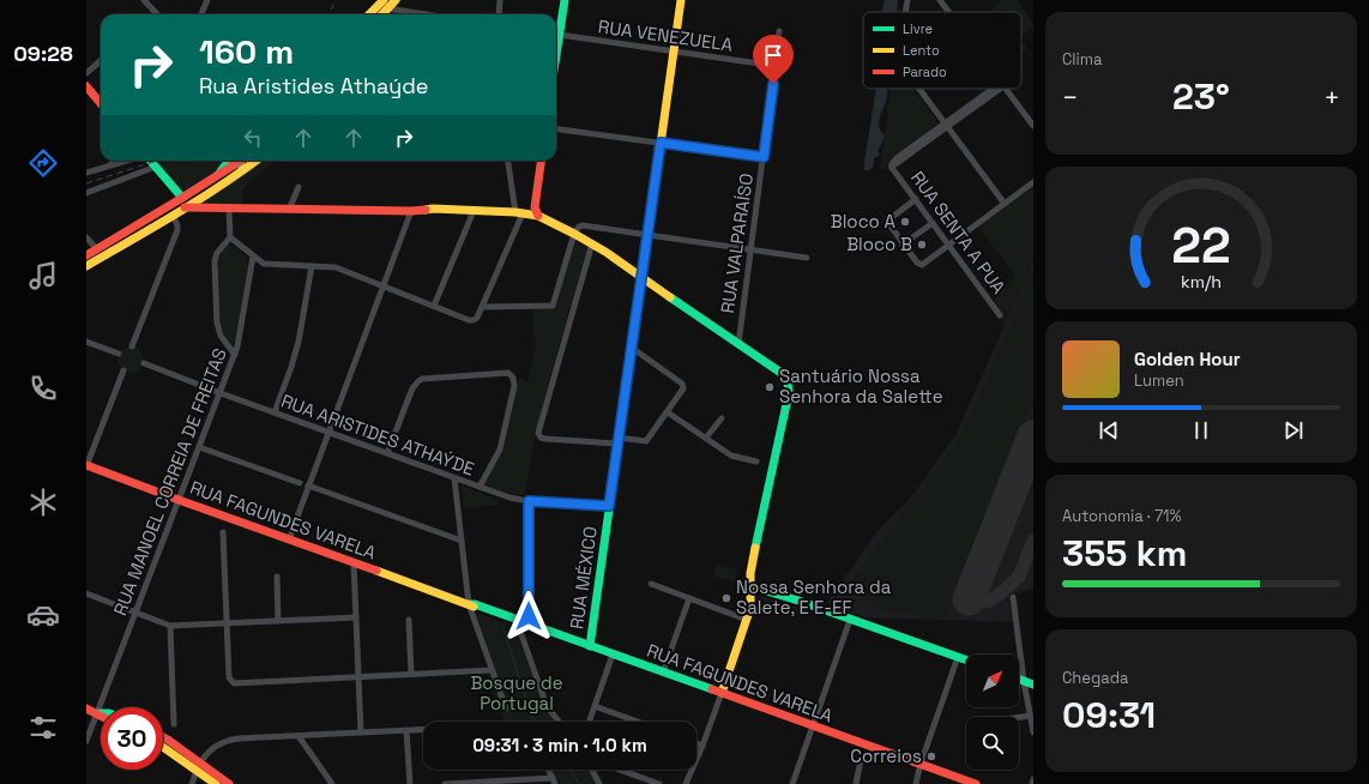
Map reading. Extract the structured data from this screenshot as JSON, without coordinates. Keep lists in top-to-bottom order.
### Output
{
  "streets": {
    "main road": ["RUA FAGUNDES VARELA", "RUA MÉXICO"],
    "street": [
      "RUA VENEZUELA",
      "RUA SENTA A PUA",
      "RUA VALPARAÍSO",
      "RUA ARISTIDES ATHAÝDE",
      "RUA MANOEL CORREIA DE FREITAS"
    ]
  },
  "crossings": [
    ["RUA VENEZUELA", "RUA VALPARAÍSO"],
    ["RUA VENEZUELA", "RUA MÉXICO"],
    ["RUA ARISTIDES ATHAÝDE", "RUA MANOEL CORREIA DE FREITAS"],
    ["RUA ARISTIDES ATHAÝDE", "RUA MÉXICO"],
    ["RUA MANOEL CORREIA DE FREITAS", "RUA FAGUNDES VARELA"],
    ["RUA FAGUNDES VARELA", "RUA MÉXICO"]
  ],
  "parks": ["Bosque de Portugal"],
  "places": [
    "Bloco A",
    "Bloco B",
    "Santuário Nossa Senhora da Salette",
    "Nossa Senhora da Salete, E E-EF",
    "Correios"
  ],
  "legend": ["Livre", "Lento", "Parado"],
  "north": "top right",
  "page": {
    "tabs": "09:28",
    "tile": [
      "Clima",
      ["Autonomia · 71%", "355 km"],
      ["Chegada", "09:31"]
    ],
    "turn": ["160 m", "Rua Aristides Athaýde"],
    "heat": ["−", "23°", "+"],
    "song": ["Golden Hour", "Lumen"],
    "limit": "30",
    "trip": "09:31 · 3 min · 1.0 km",
    "gauge": ["22", "km/h"]
  }
}
